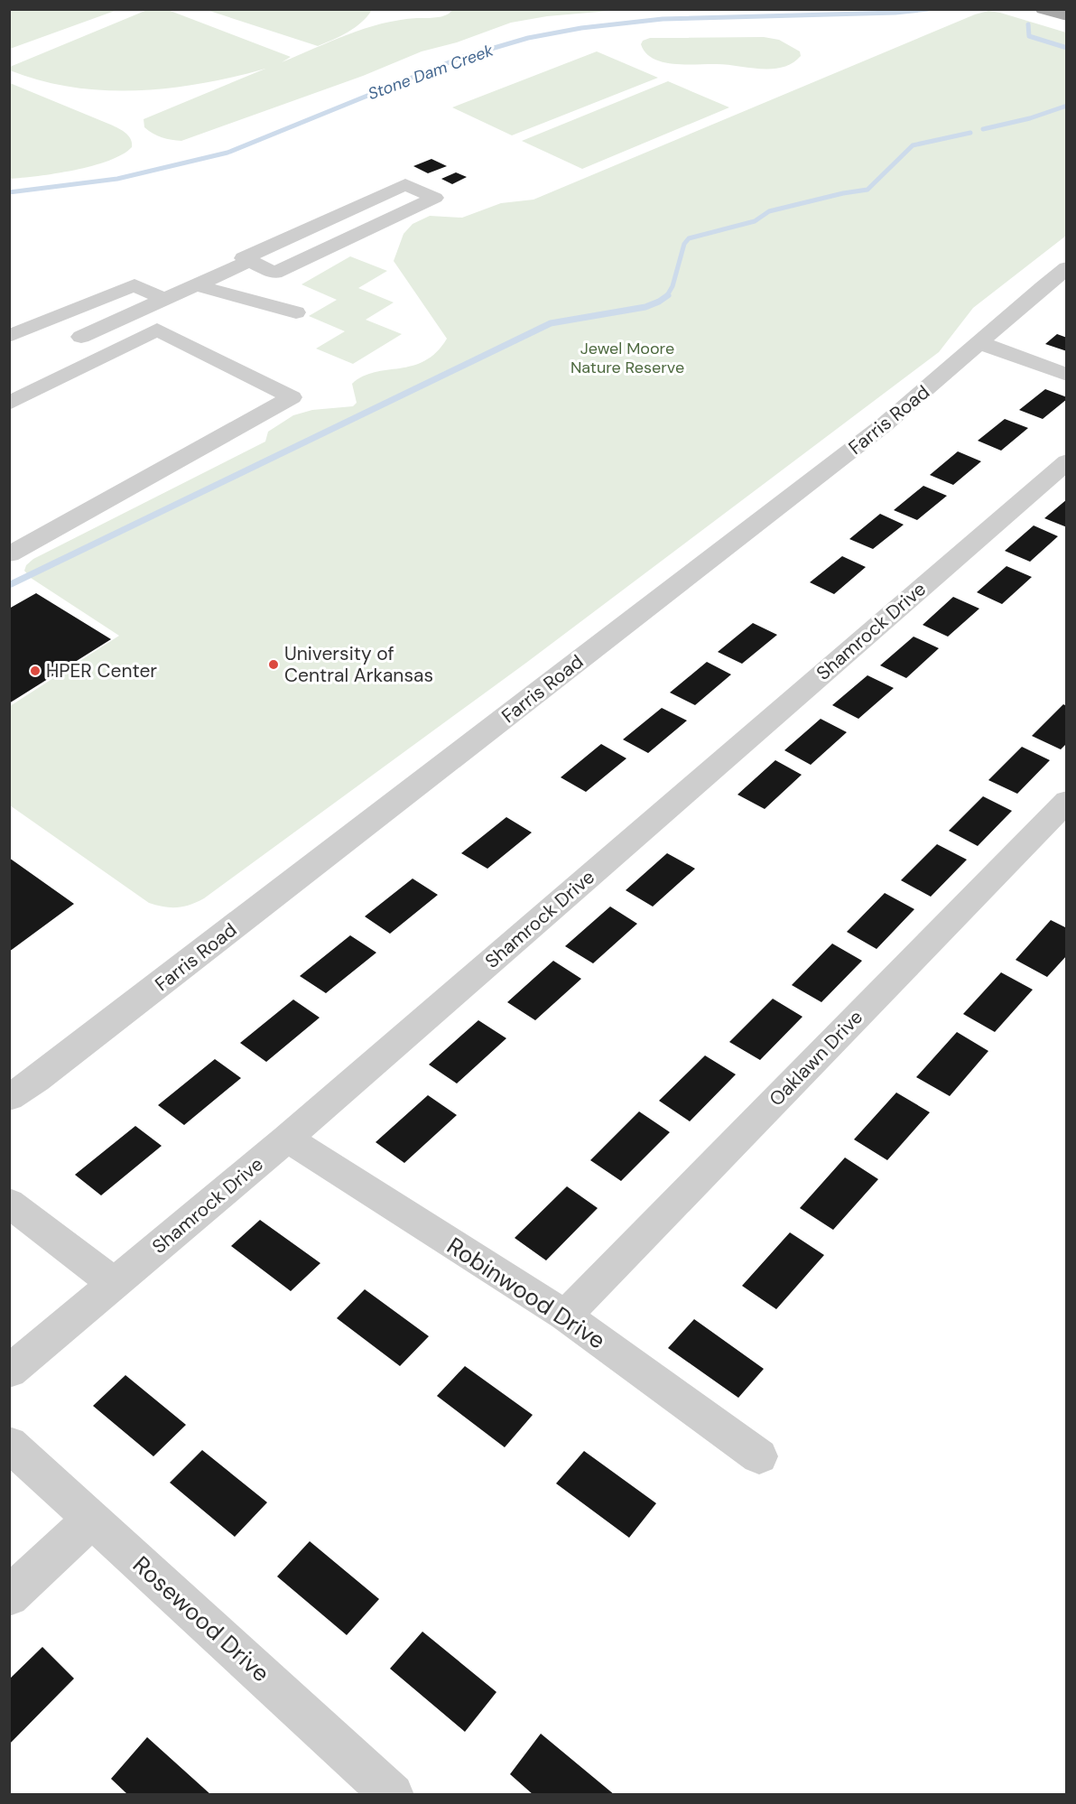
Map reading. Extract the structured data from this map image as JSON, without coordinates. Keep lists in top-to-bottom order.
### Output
{
  "streets": {
    "street": [
      "Farris Road",
      "Shamrock Drive",
      "Oaklawn Drive",
      "Robinwood Drive",
      "Rosewood Drive"
    ]
  },
  "crossings": [
    ["Shamrock Drive", "Robinwood Drive"],
    ["Oaklawn Drive", "Robinwood Drive"]
  ],
  "water": ["Stone Dam Creek"],
  "parks": ["Jewel Moore Nature Reserve"],
  "places": ["University of Central Arkansas", "HPER Center"]
}
